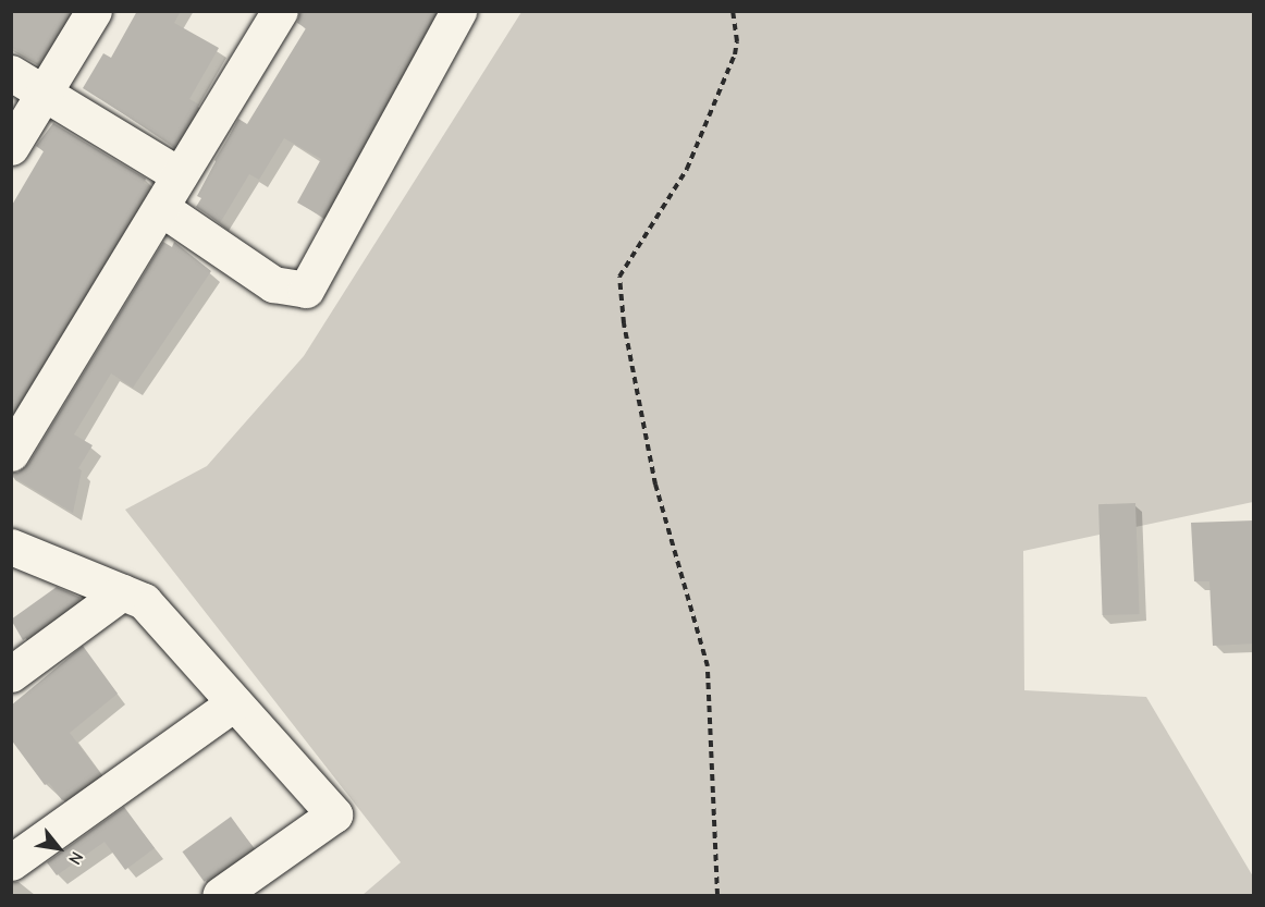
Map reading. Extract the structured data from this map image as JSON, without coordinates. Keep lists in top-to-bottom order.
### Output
{
  "north": "bottom right"
}
